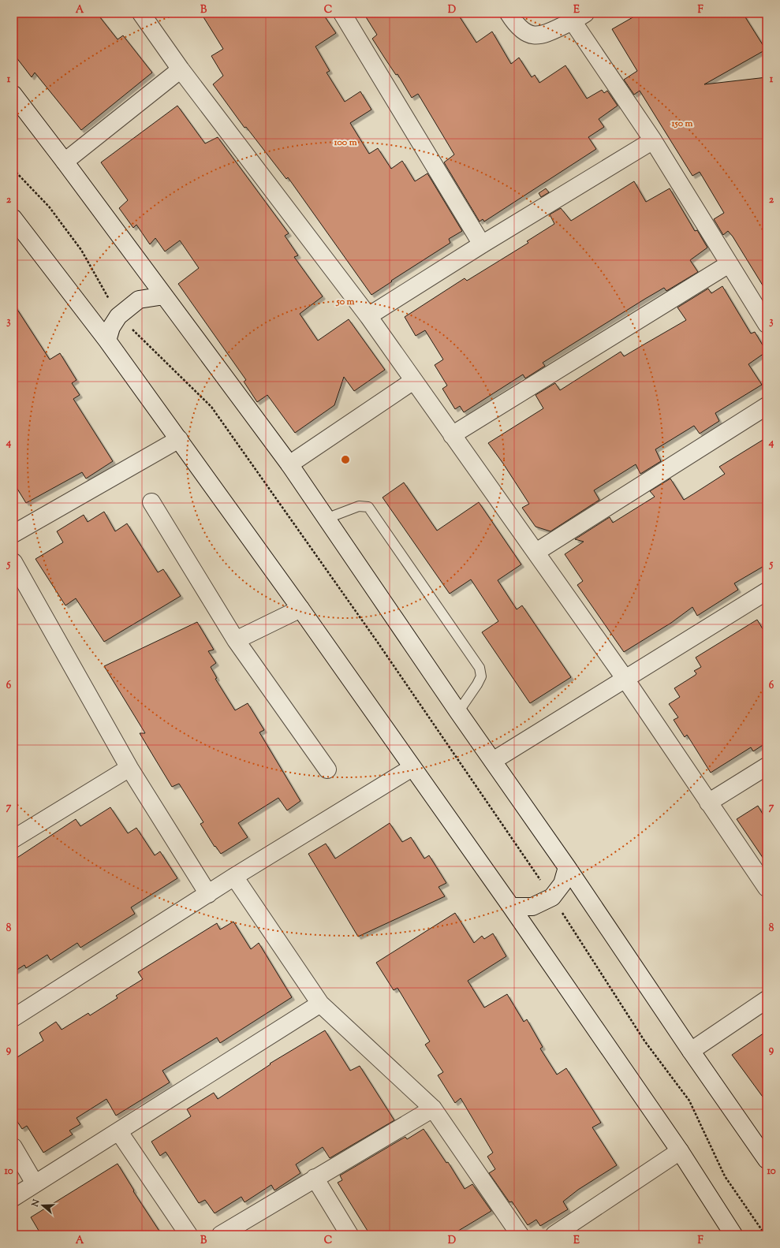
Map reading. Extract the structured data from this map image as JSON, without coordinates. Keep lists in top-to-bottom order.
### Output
{
  "north": "left",
  "grid": {
    "columns": [
      "A",
      "B",
      "C",
      "D",
      "E",
      "F"
    ],
    "rows": [
      "1",
      "2",
      "3",
      "4",
      "5",
      "6",
      "7",
      "8",
      "9",
      "10"
    ]
  },
  "rings": ["150 m", "100 m", "50 m"]
}
